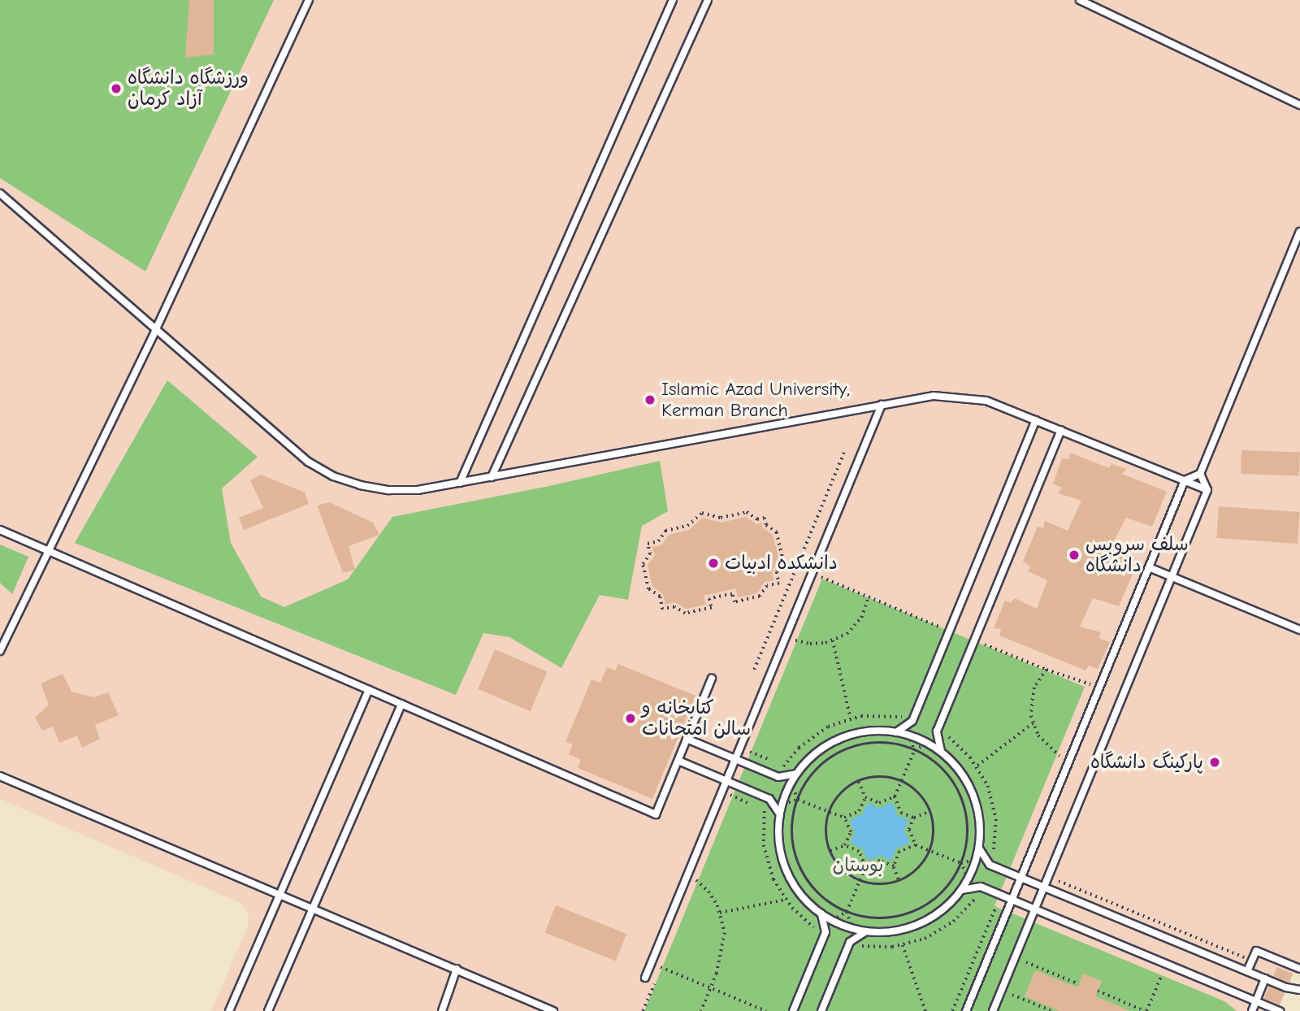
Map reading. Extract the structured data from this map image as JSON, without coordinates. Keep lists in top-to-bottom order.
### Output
{
  "parks": ["بوستان"],
  "places": [
    "ورزشگاه دانشگاه آزاد کرمان",
    "Islamic Azad University, Kerman Branch",
    "سلف سرویس دانشگاه",
    "دانشکده ادبیات",
    "کتابخانه و سالن امتحانات",
    "پارکینگ دانشگاه"
  ]
}
